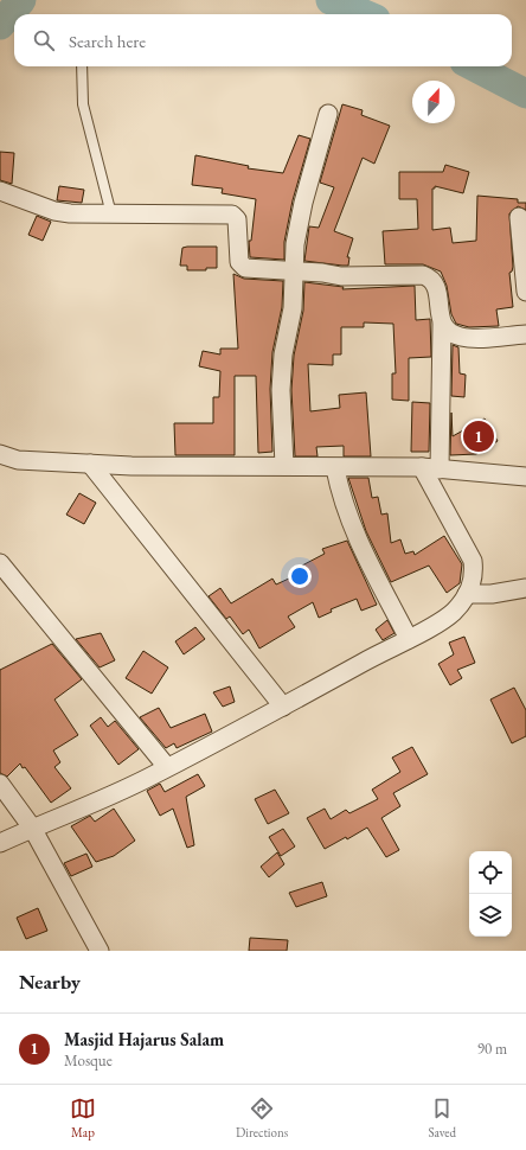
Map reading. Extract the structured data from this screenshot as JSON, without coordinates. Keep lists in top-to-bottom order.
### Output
{
  "north": "top",
  "page": {
    "search": "Search here",
    "pins": "1",
    "heading": "Nearby",
    "list": [
      {
        "mark": "1",
        "name": "Masjid Hajarus Salam",
        "note": "Mosque",
        "value": "90 m"
      }
    ],
    "nav": ["Map", "Directions", "Saved"]
  }
}
